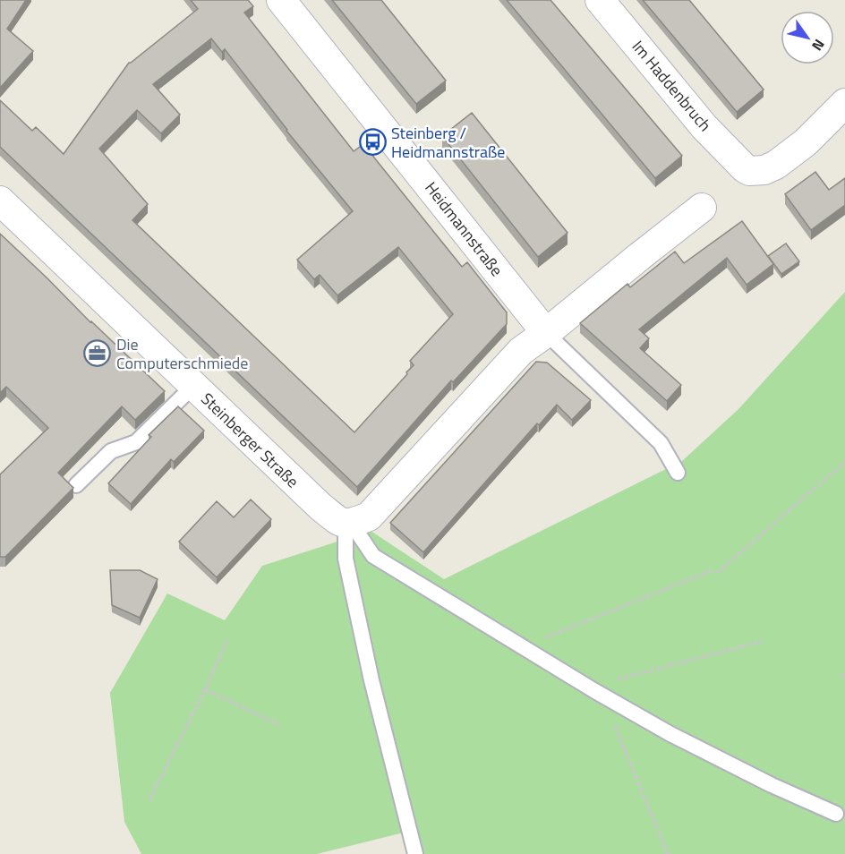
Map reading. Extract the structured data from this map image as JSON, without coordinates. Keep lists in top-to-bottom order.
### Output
{
  "streets": {
    "street": ["Im Haddenbruch", "Heidmannstraße", "Steinberger Straße"]
  },
  "places": {
    "bus stop": ["Steinberg / Heidmannstraße"],
    "office": ["Die Computerschmiede"]
  },
  "north": "bottom right"
}
